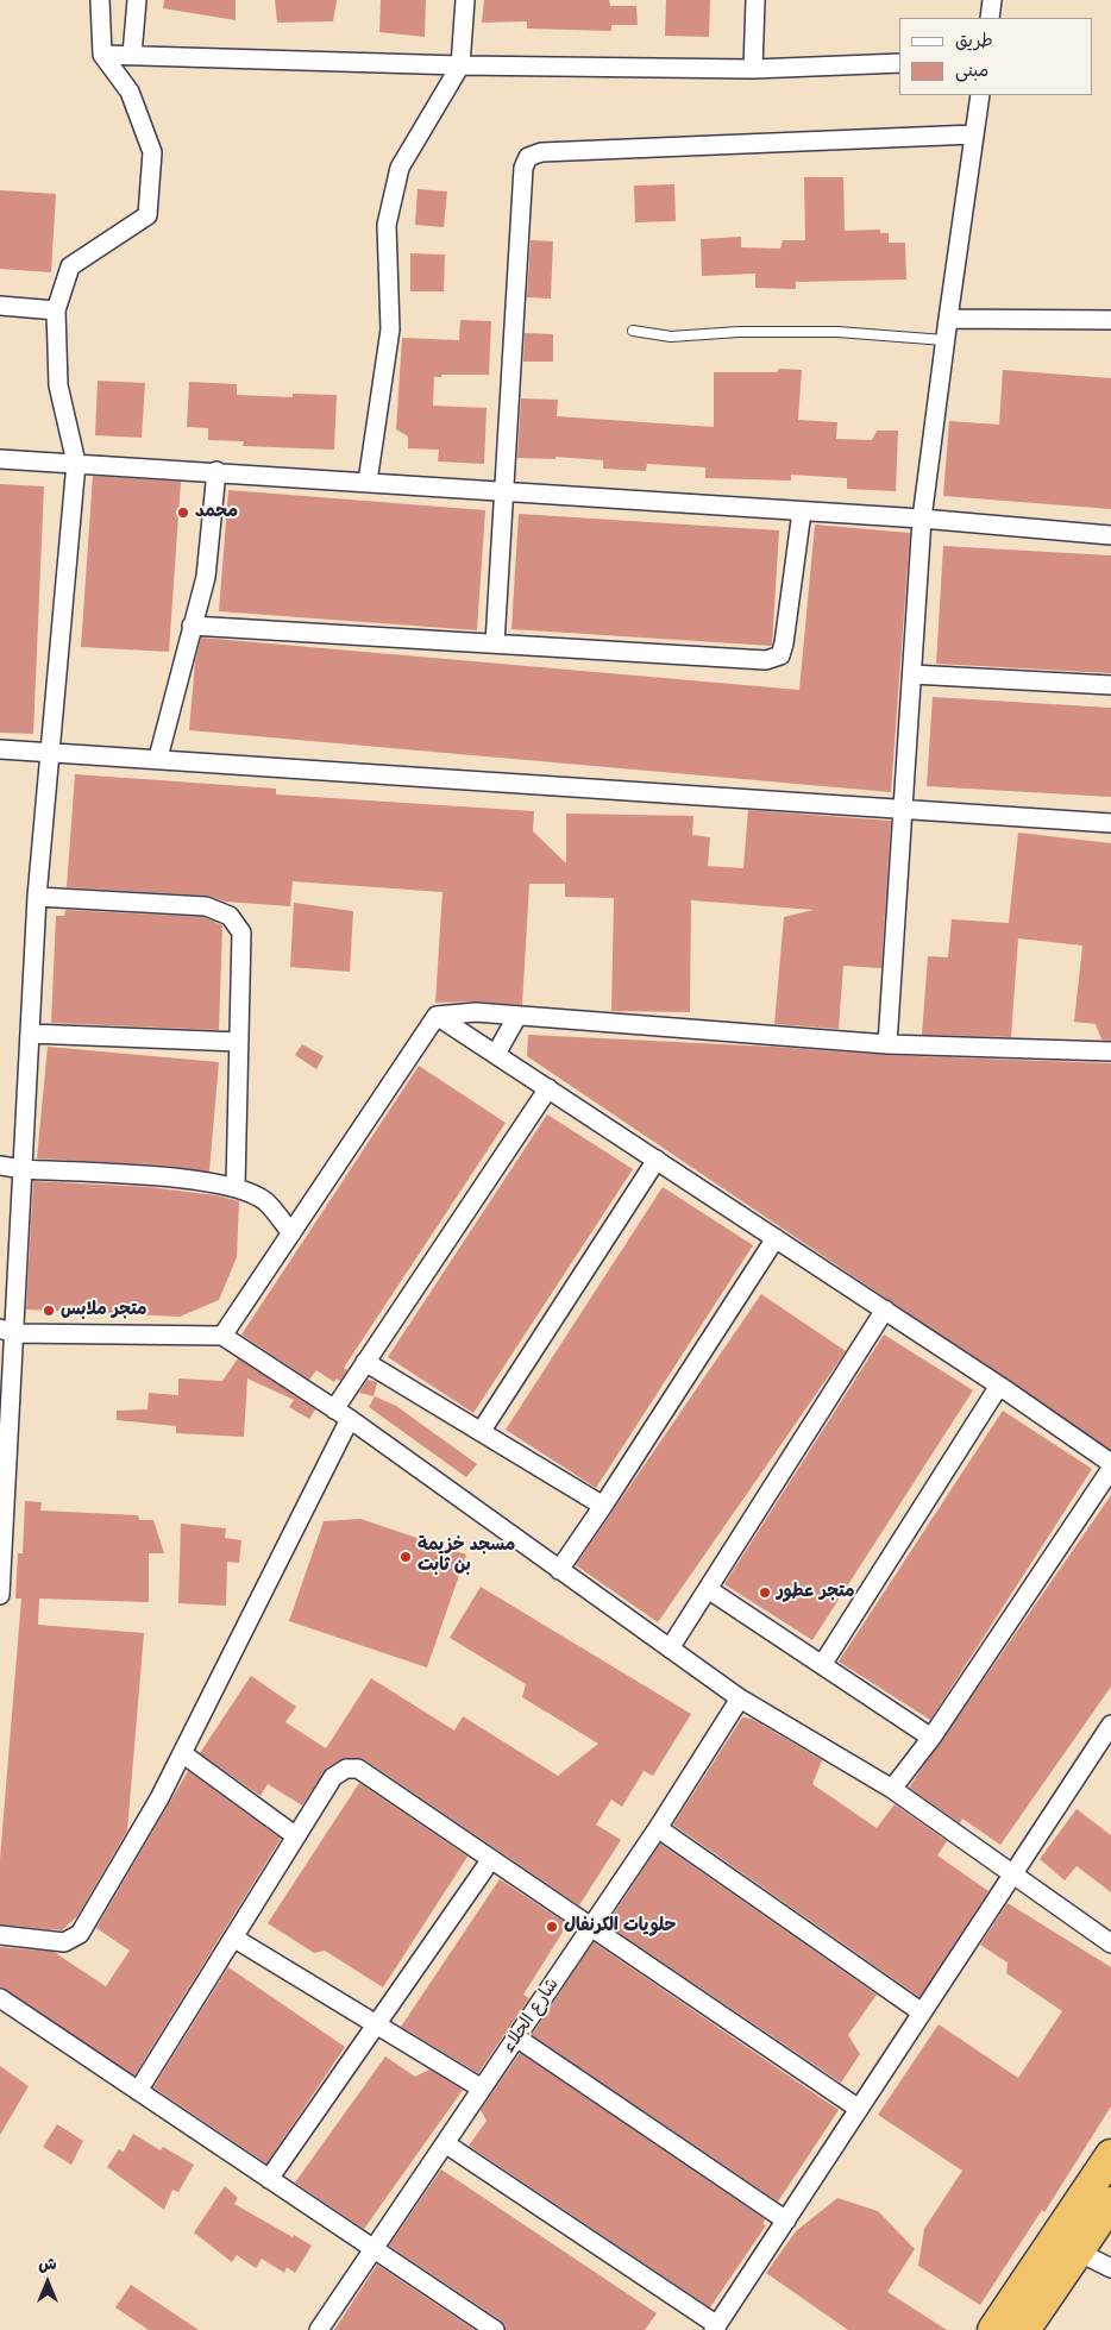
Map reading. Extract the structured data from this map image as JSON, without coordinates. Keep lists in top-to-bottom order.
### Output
{
  "streets": {
    "street": ["شارع الجلاء"]
  },
  "places": [
    "محمد",
    "متجر ملابس",
    "مسجد خزيمة بن ثابت",
    "متجر عطور",
    "حلويات الكرنفال"
  ],
  "legend": ["طريق", "مبنى"],
  "north": "top"
}
